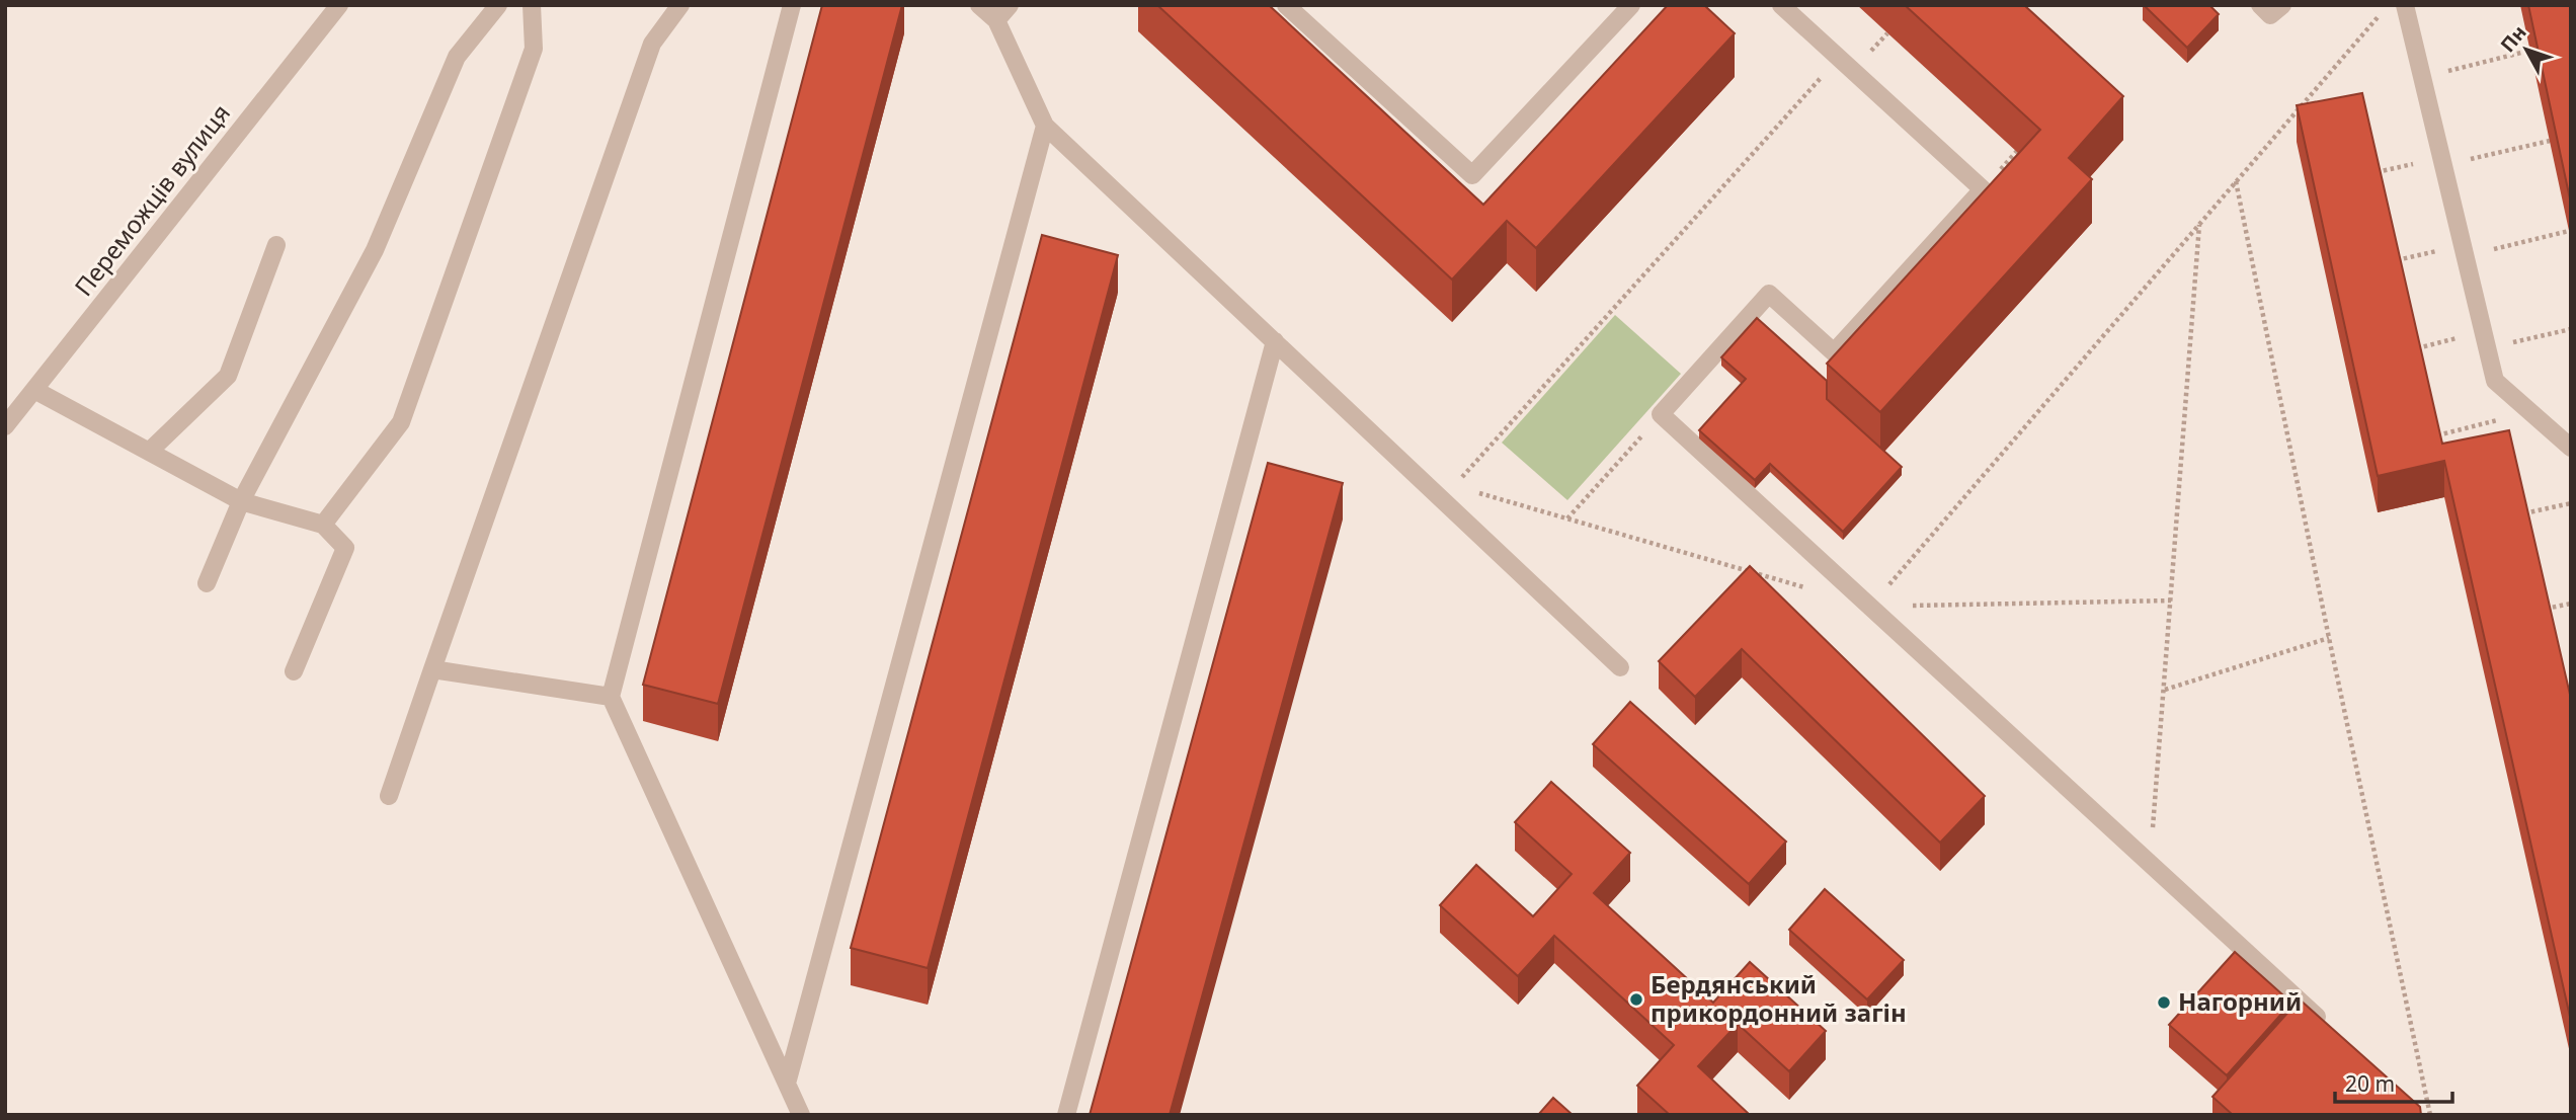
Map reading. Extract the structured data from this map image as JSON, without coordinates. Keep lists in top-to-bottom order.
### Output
{
  "streets": {
    "street": ["Переможців вулиця"]
  },
  "places": ["Бердянський прикордонний загін", "Нагорний"],
  "scale_bar": "20 m",
  "north": "top left"
}
